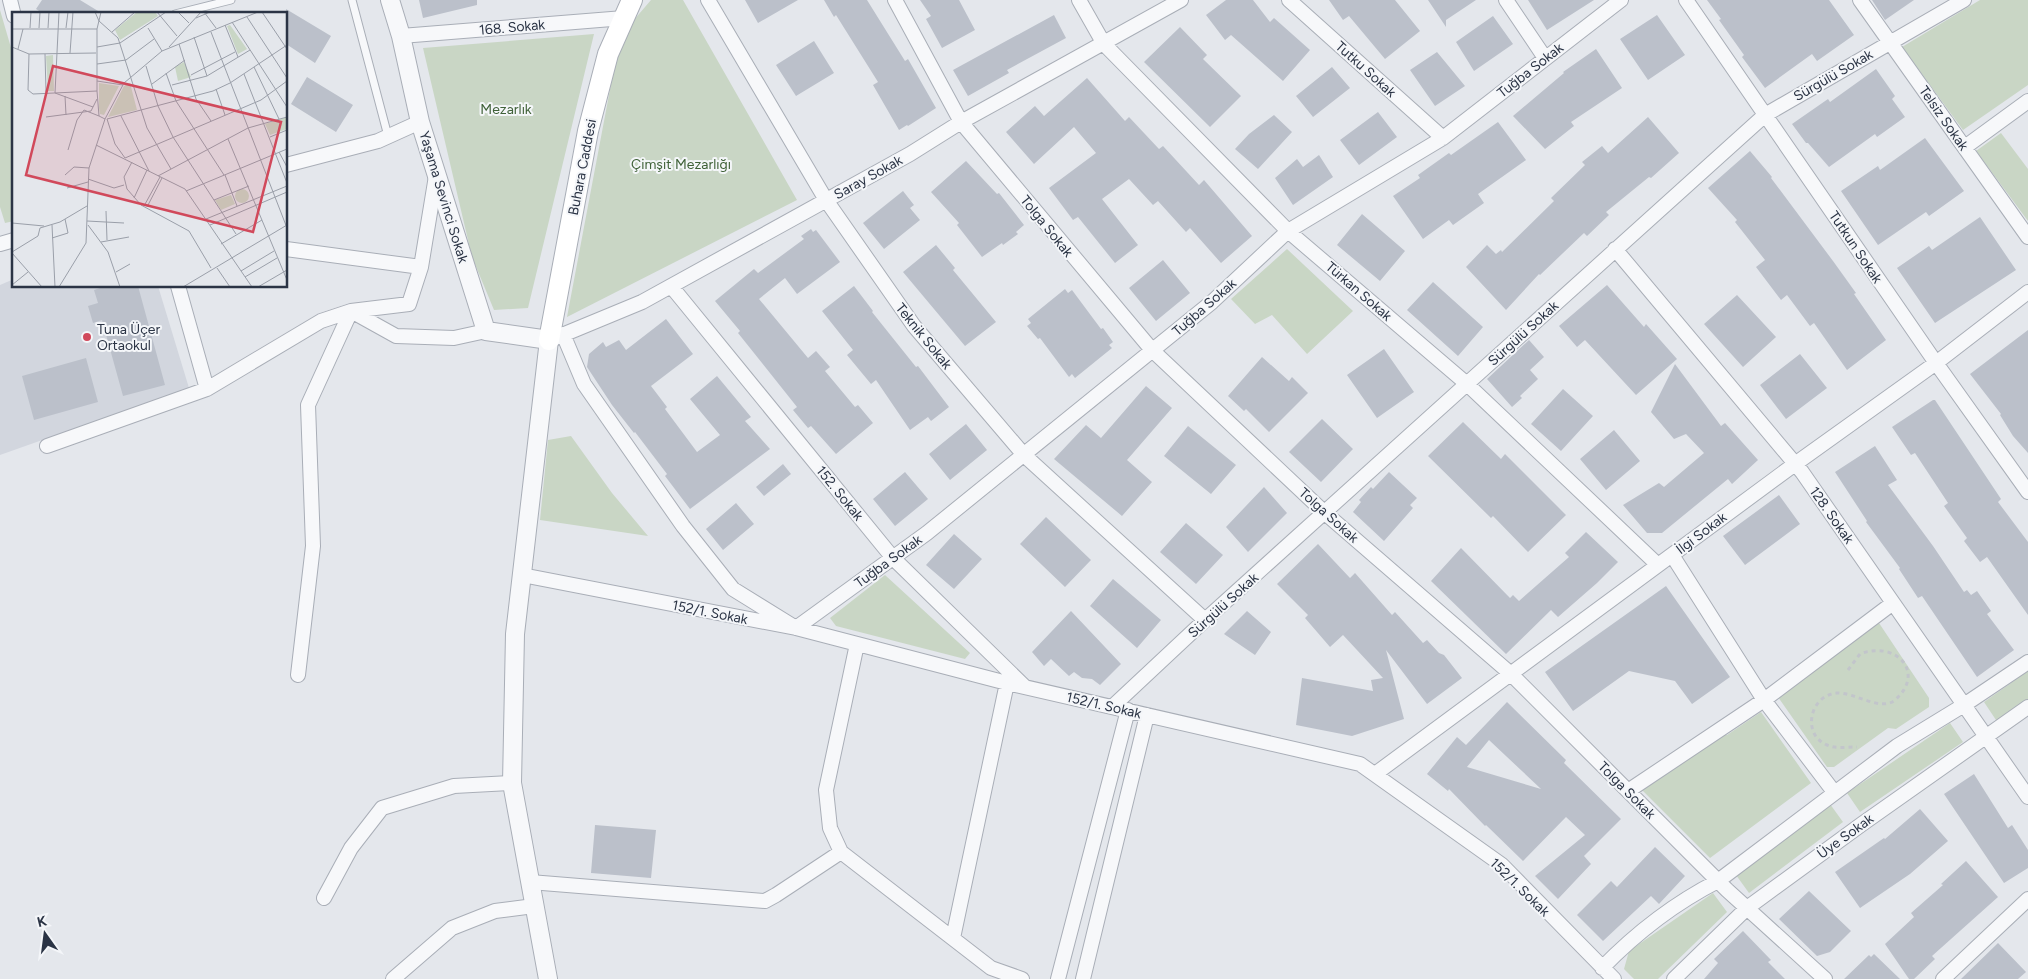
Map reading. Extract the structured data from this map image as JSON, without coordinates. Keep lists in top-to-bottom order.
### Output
{
  "streets": {
    "main road": ["Buhara Caddesi"],
    "street": [
      "168. Sokak",
      "Tutku Sokak",
      "Tuğba Sokak",
      "Sürgülü Sokak",
      "Telsiz Sokak",
      "Saray Sokak",
      "Yaşama Sevinci Sokak",
      "Tolga Sokak",
      "Tutkun Sokak",
      "Türkan Sokak",
      "Teknik Sokak",
      "152. Sokak",
      "128. Sokak",
      "İlgi Sokak",
      "152/1. Sokak",
      "Üye Sokak"
    ]
  },
  "crossings": [
    ["168. Sokak", "Buhara Caddesi"],
    ["168. Sokak", "Yaşama Sevinci Sokak"],
    ["Tutku Sokak", "Tuğba Sokak"],
    ["Tuğba Sokak", "Tolga Sokak"],
    ["Tuğba Sokak", "Türkan Sokak"],
    ["Tuğba Sokak", "Teknik Sokak"],
    ["Tuğba Sokak", "152. Sokak"],
    ["Tuğba Sokak", "152/1. Sokak"],
    ["Sürgülü Sokak", "Telsiz Sokak"],
    ["Sürgülü Sokak", "Tolga Sokak"],
    ["Sürgülü Sokak", "Tutkun Sokak"],
    ["Sürgülü Sokak", "Türkan Sokak"],
    ["Sürgülü Sokak", "Teknik Sokak"],
    ["Sürgülü Sokak", "128. Sokak"],
    ["Sürgülü Sokak", "152/1. Sokak"],
    ["Buhara Caddesi", "Saray Sokak"],
    ["Saray Sokak", "Tolga Sokak"],
    ["Saray Sokak", "Türkan Sokak"],
    ["Saray Sokak", "Teknik Sokak"],
    ["Saray Sokak", "152. Sokak"],
    ["Tolga Sokak", "İlgi Sokak"],
    ["Tolga Sokak", "Üye Sokak"],
    ["Tutkun Sokak", "İlgi Sokak"],
    ["Türkan Sokak", "İlgi Sokak"],
    ["152. Sokak", "152/1. Sokak"],
    ["128. Sokak", "İlgi Sokak"],
    ["128. Sokak", "Üye Sokak"],
    ["İlgi Sokak", "152/1. Sokak"]
  ],
  "parks": ["Mezarlık", "Çimşit Mezarlığı"],
  "places": ["Tuna Üçer Ortaokul"],
  "north": "top"
}
